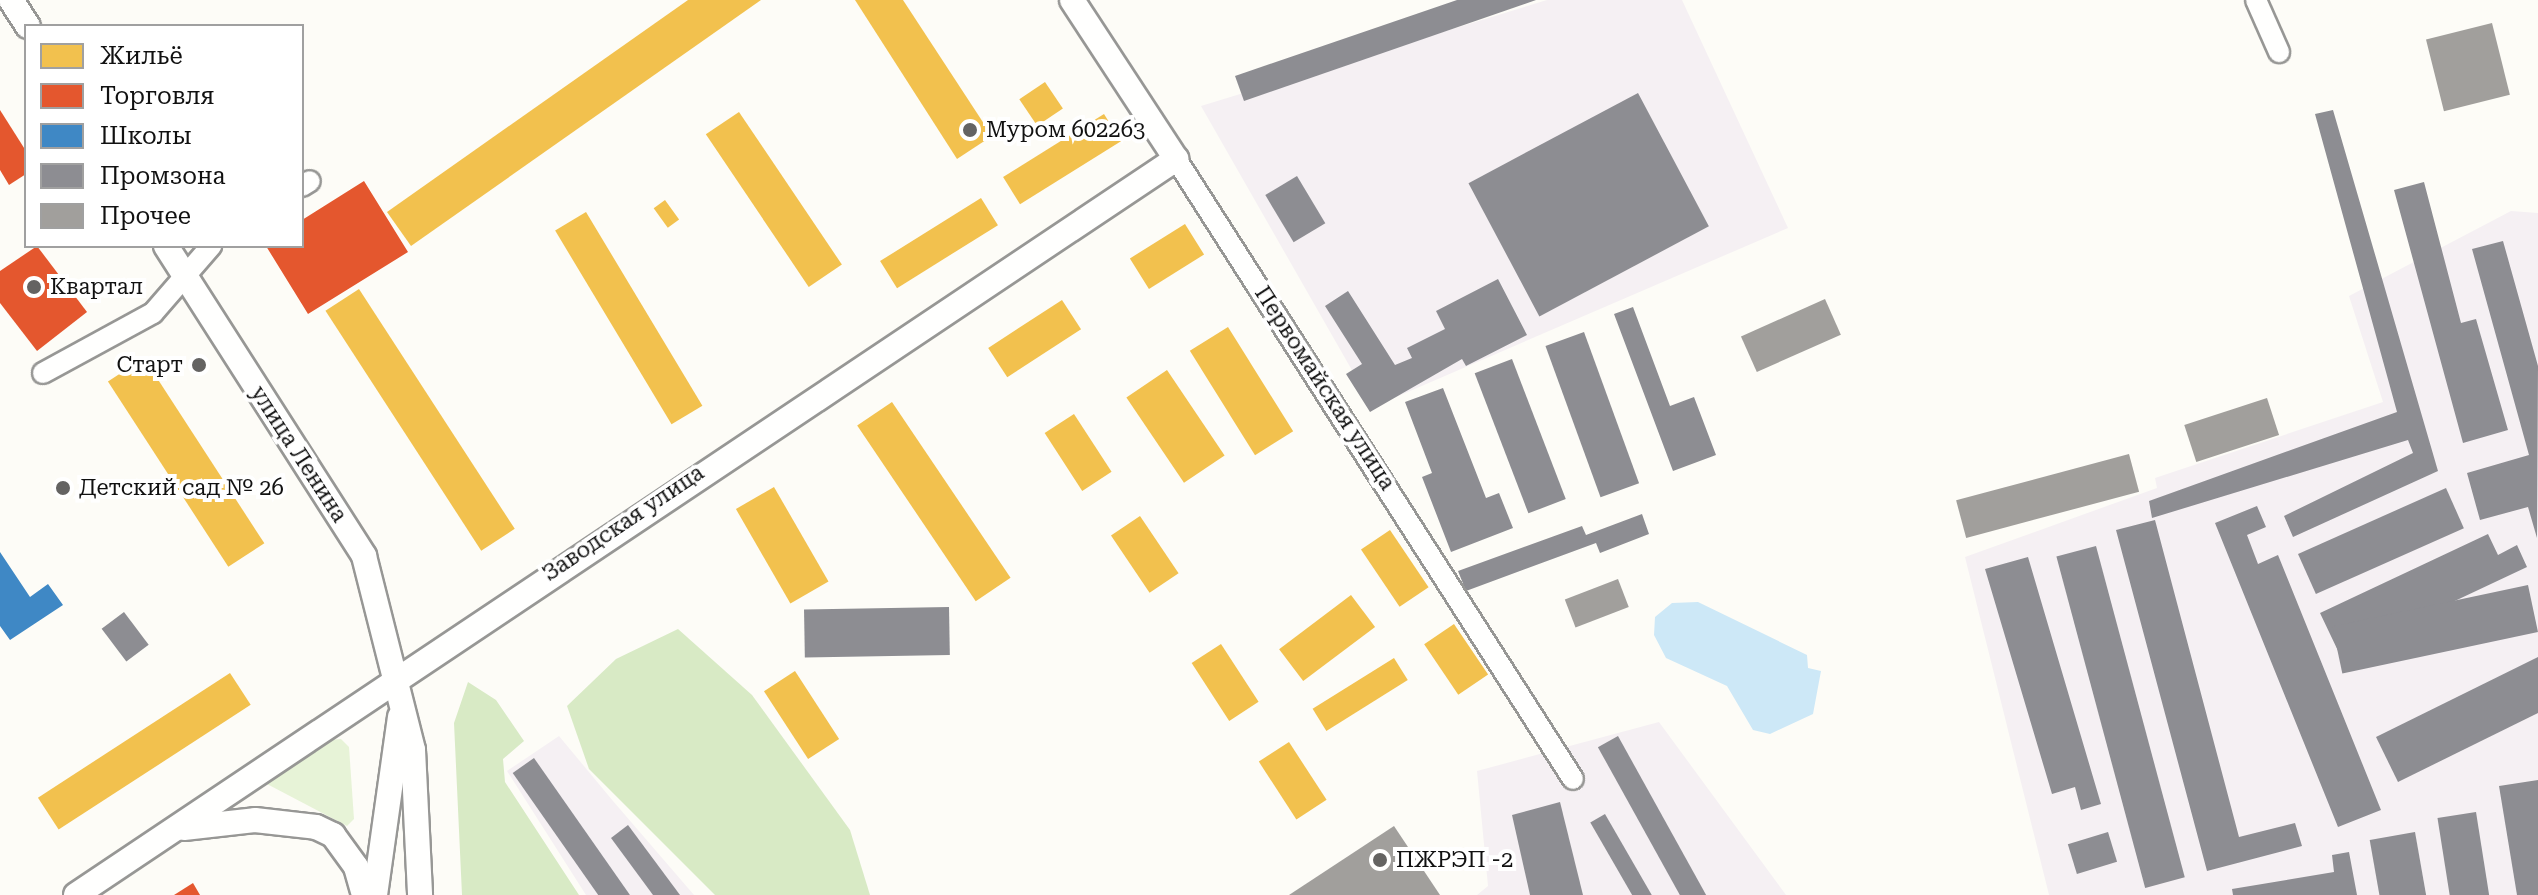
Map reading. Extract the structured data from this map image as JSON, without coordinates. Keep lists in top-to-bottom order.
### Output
{
  "streets": {
    "street": ["Первомайская улица", "улица Ленина", "Заводская улица"]
  },
  "crossings": [
    ["Первомайская улица", "Заводская улица"],
    ["улица Ленина", "Заводская улица"]
  ],
  "places": [
    "Муром 602263",
    "Квартал",
    "Старт",
    "Детский сад № 26",
    "ПЖРЭП -2"
  ],
  "legend": [
    "Жильё",
    "Торговля",
    "Школы",
    "Промзона",
    "Прочее"
  ]
}
